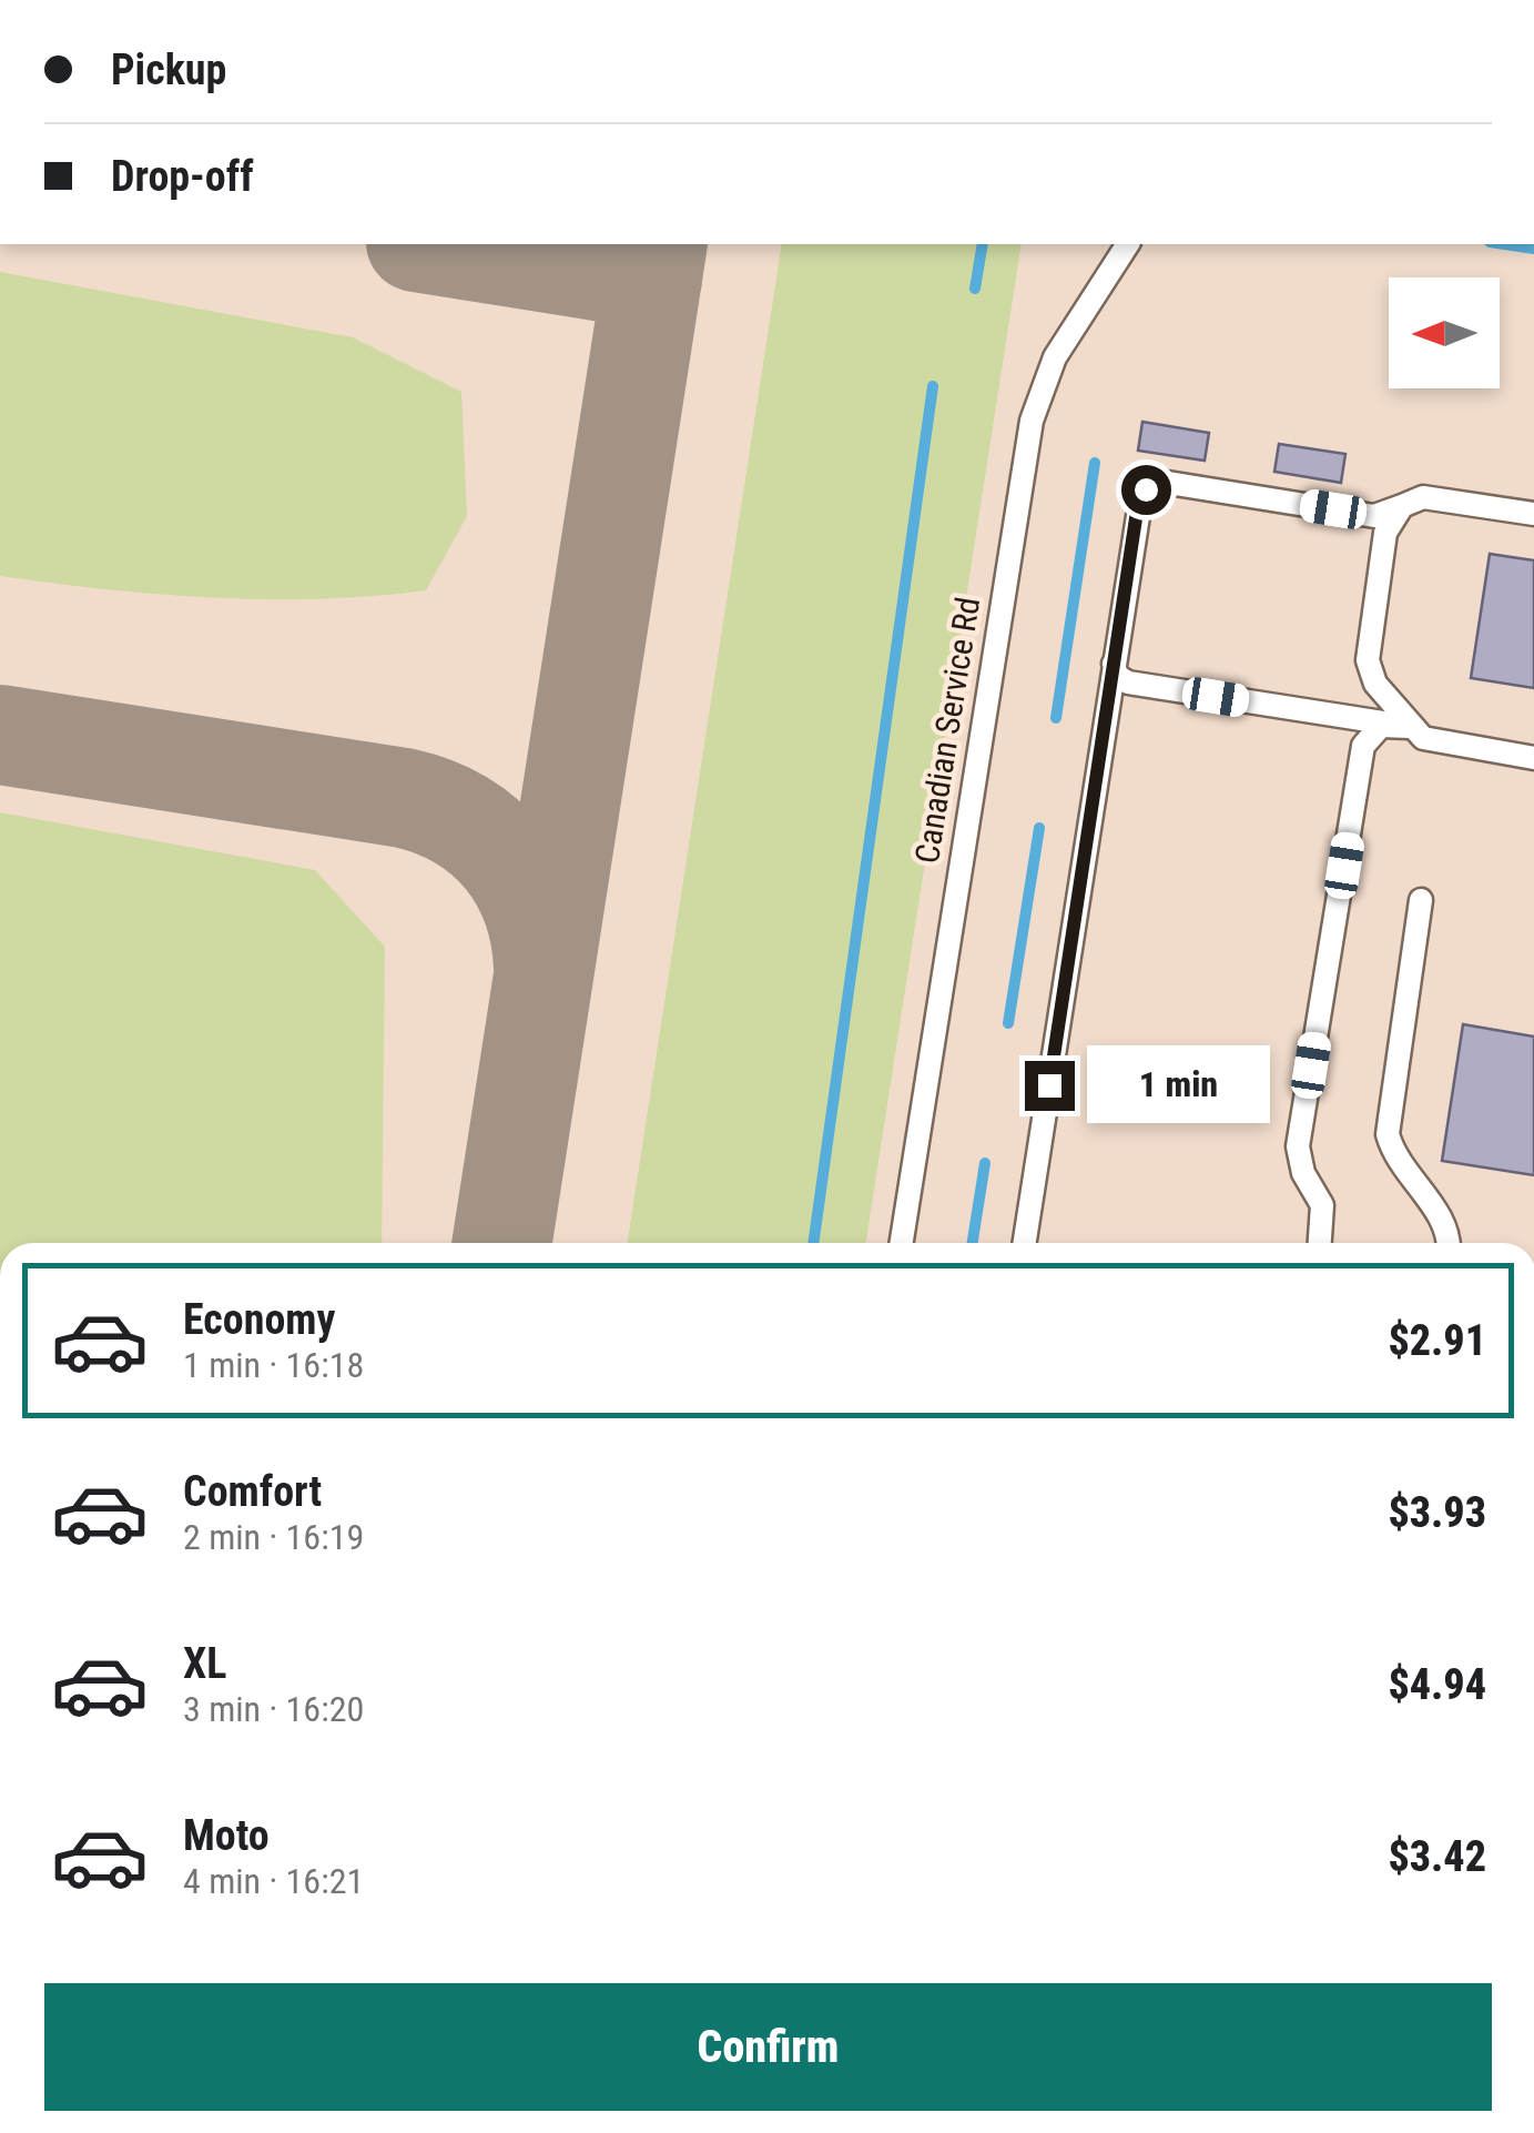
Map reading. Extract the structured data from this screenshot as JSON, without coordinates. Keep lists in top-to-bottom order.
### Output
{
  "streets": {
    "lane": ["Canadian Service Rd"]
  },
  "north": "left",
  "page": {
    "banner": ["Pickup", "Drop-off"],
    "bubble": "1 min",
    "list": [
      {
        "name": "Economy",
        "note": "1 min · 16:18",
        "value": "$2.91"
      },
      {
        "name": "Comfort",
        "note": "2 min · 16:19",
        "value": "$3.93"
      },
      {
        "name": "XL",
        "note": "3 min · 16:20",
        "value": "$4.94"
      },
      {
        "name": "Moto",
        "note": "4 min · 16:21",
        "value": "$3.42"
      }
    ],
    "buttons": "Confirm"
  }
}
